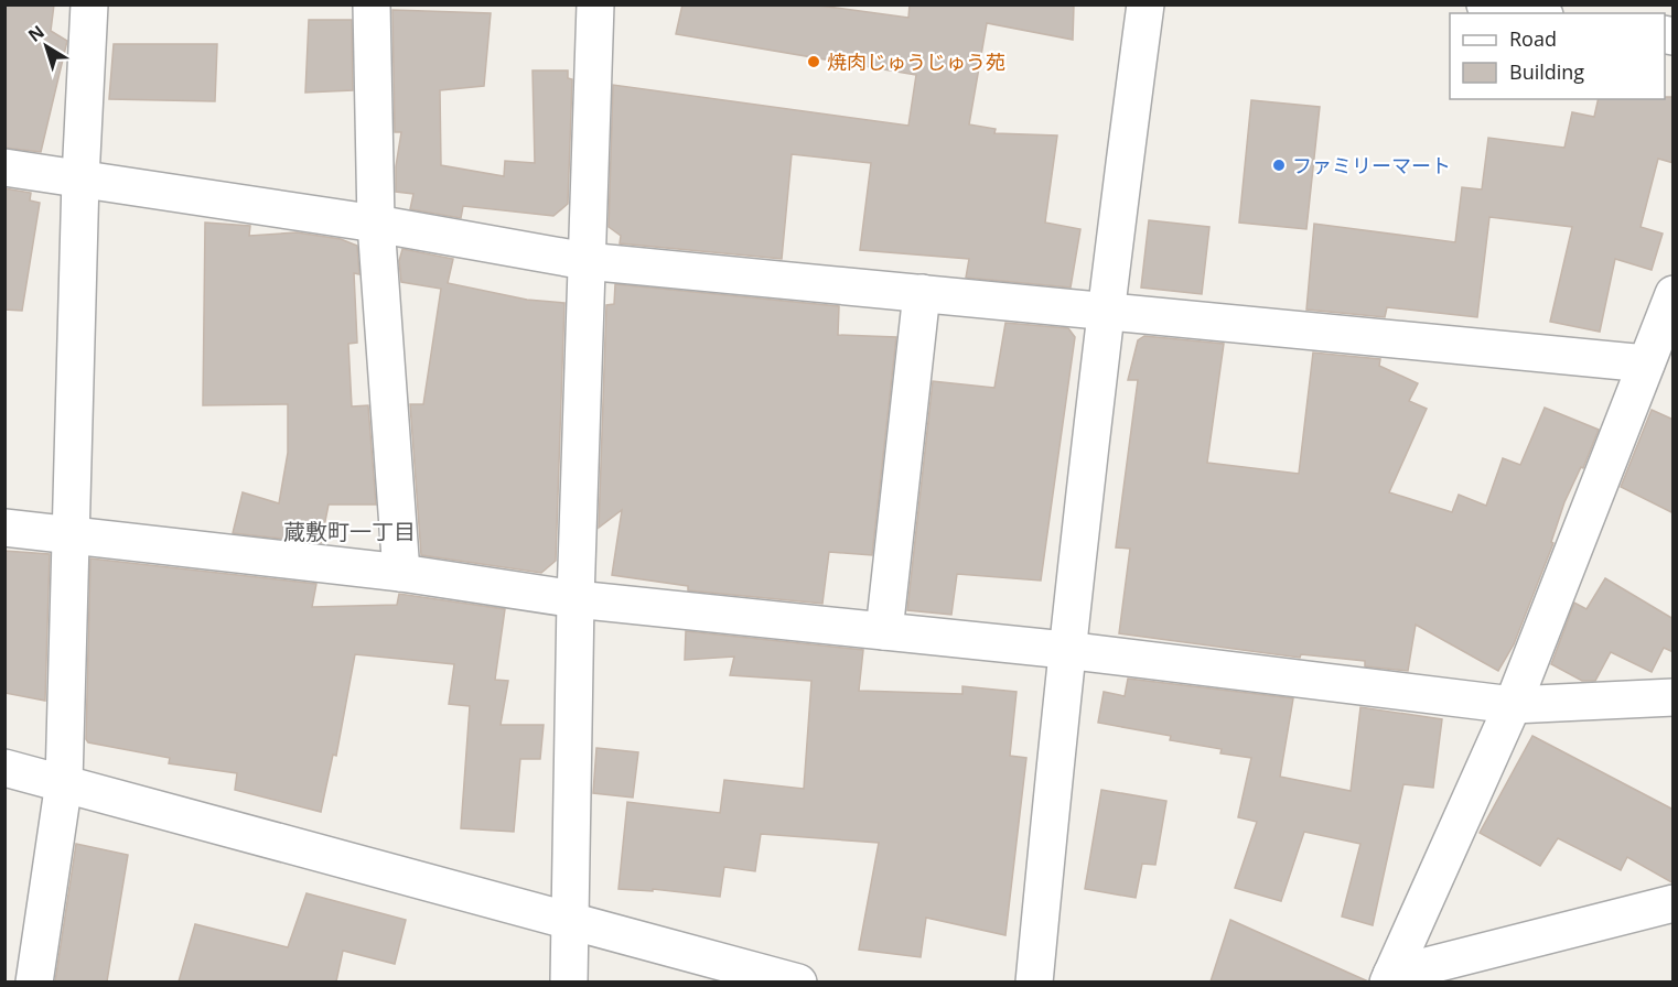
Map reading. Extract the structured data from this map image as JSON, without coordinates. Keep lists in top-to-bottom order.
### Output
{
  "districts": ["蔵敷町一丁目"],
  "places": ["焼肉じゅうじゅう苑", "ファミリーマート"],
  "legend": ["Road", "Building"],
  "north": "top left"
}
